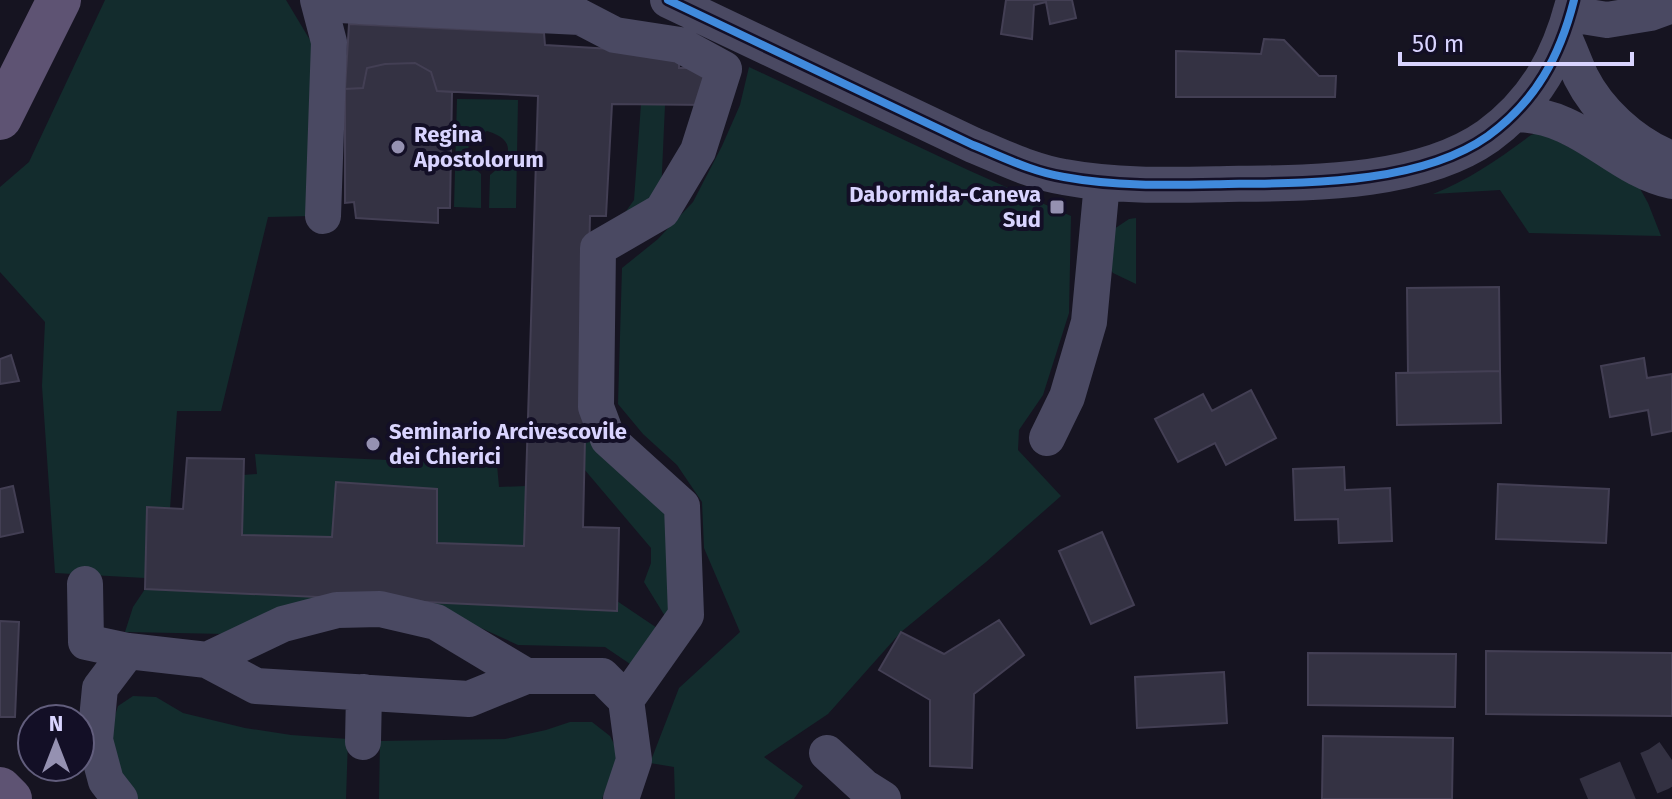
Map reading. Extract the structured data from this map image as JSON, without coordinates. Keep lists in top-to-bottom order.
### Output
{
  "places": {
    "other": ["Regina Apostolorum", "Seminario Arcivescovile dei Chierici"],
    "transit": ["Dabormida-Caneva Sud"]
  },
  "scale_bar": "50 m",
  "north": "top"
}
